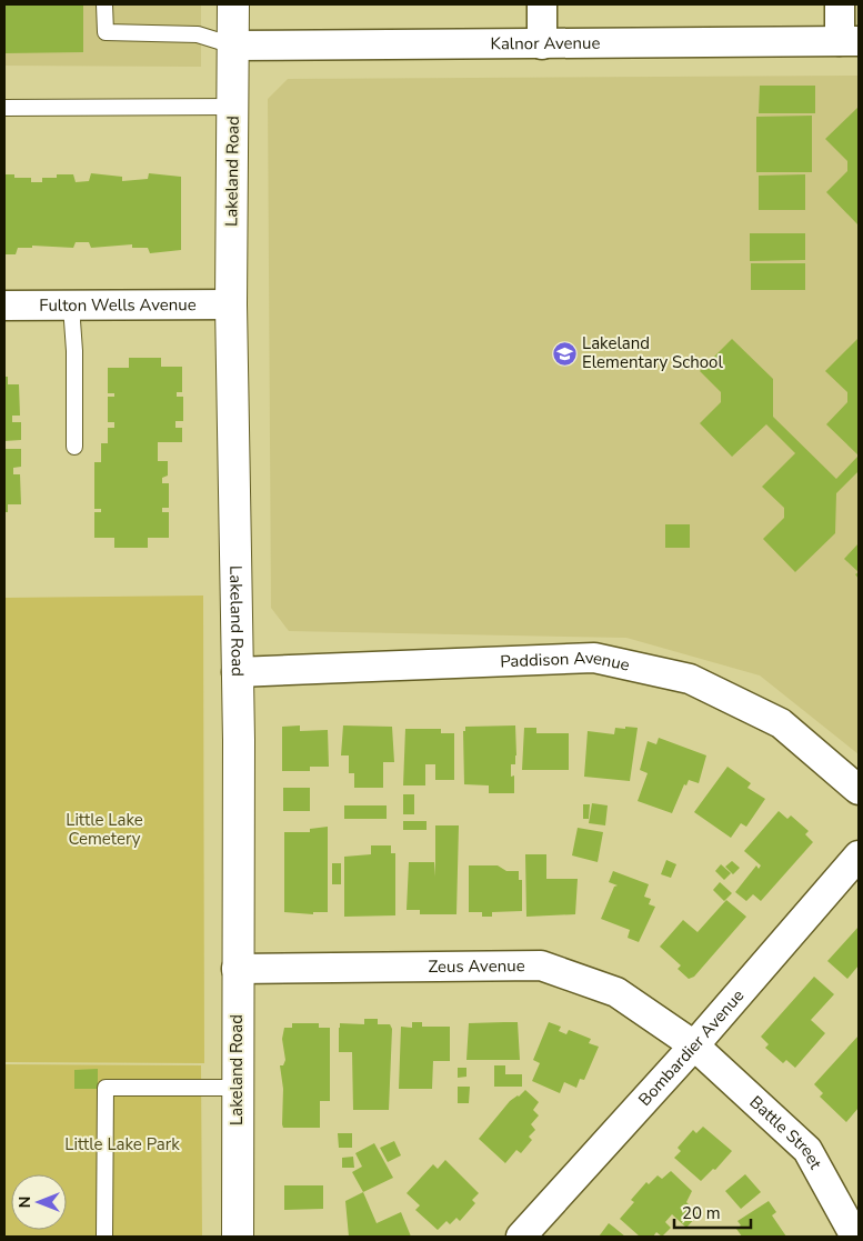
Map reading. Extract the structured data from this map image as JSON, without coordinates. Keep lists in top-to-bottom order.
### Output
{
  "streets": {
    "street": [
      "Kalnor Avenue",
      "Lakeland Road",
      "Fulton Wells Avenue",
      "Paddison Avenue",
      "Zeus Avenue",
      "Bombardier Avenue",
      "Battle Street"
    ]
  },
  "crossings": [
    ["Kalnor Avenue", "Lakeland Road"],
    ["Lakeland Road", "Fulton Wells Avenue"],
    ["Lakeland Road", "Paddison Avenue"],
    ["Lakeland Road", "Zeus Avenue"],
    ["Zeus Avenue", "Bombardier Avenue"],
    ["Zeus Avenue", "Battle Street"],
    ["Bombardier Avenue", "Battle Street"]
  ],
  "parks": ["Little Lake Cemetery", "Little Lake Park"],
  "places": {
    "school or university": ["Lakeland Elementary School"]
  },
  "scale_bar": "20 m",
  "north": "left"
}
